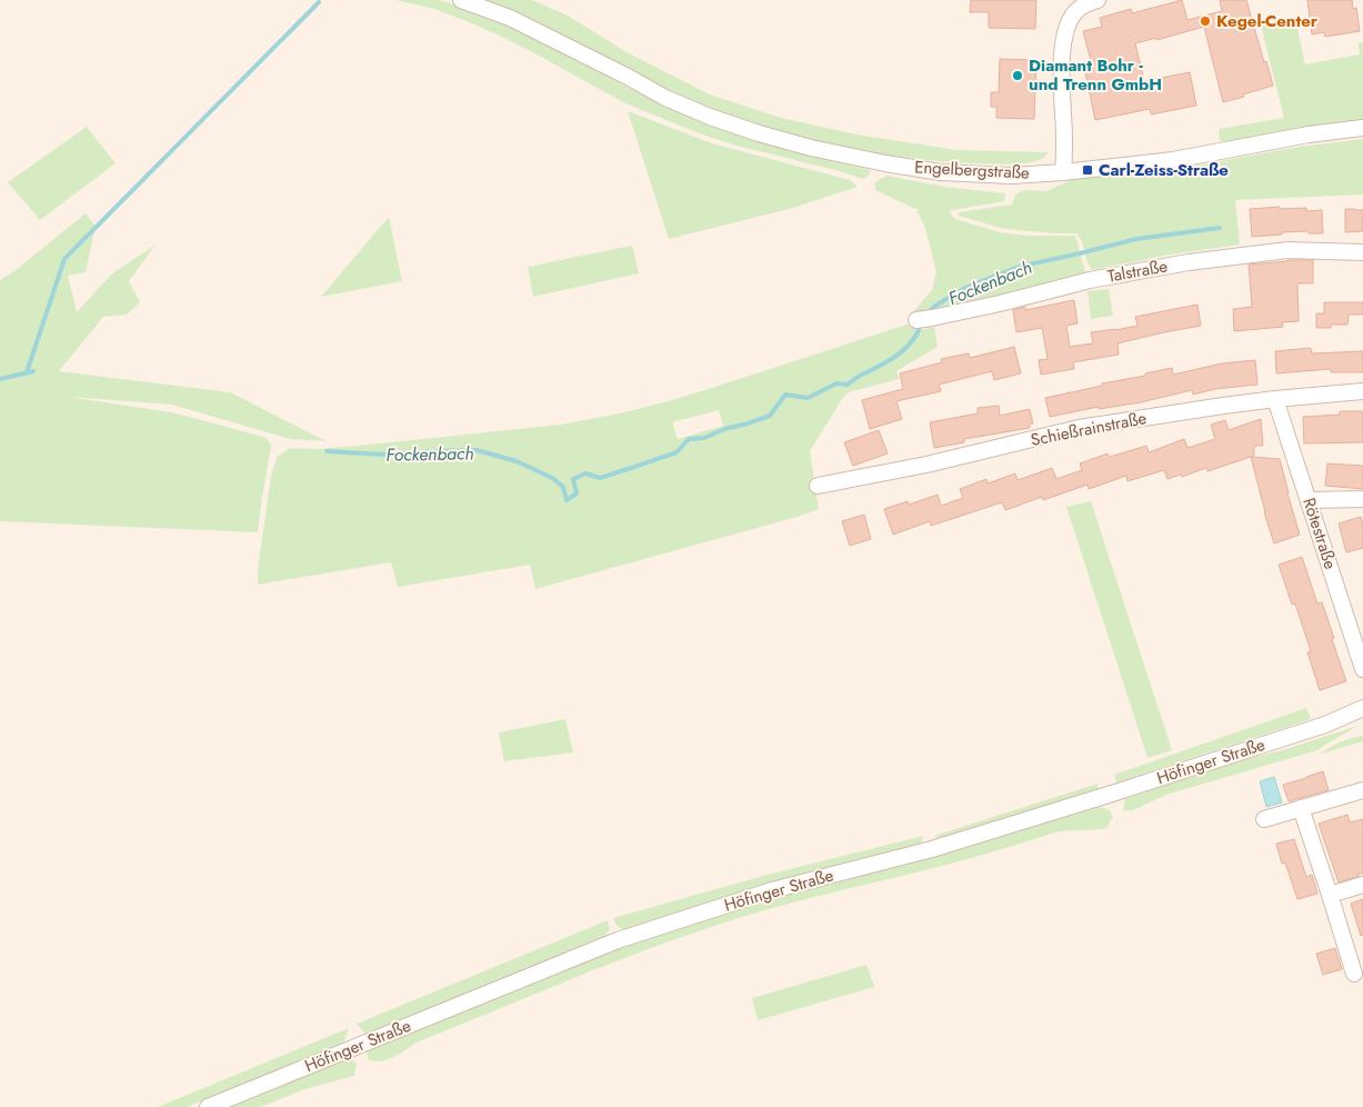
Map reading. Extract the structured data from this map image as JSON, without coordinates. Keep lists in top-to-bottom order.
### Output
{
  "streets": {
    "street": [
      "Engelbergstraße",
      "Talstraße",
      "Schießrainstraße",
      "Rötestraße",
      "Höfinger Straße"
    ]
  },
  "crossings": [
    ["Schießrainstraße", "Rötestraße"]
  ],
  "water": ["Fockenbach"],
  "places": {
    "other": ["Kegel-Center", "Diamant Bohr - und Trenn GmbH"],
    "transit": ["Carl-Zeiss-Straße"]
  }
}
